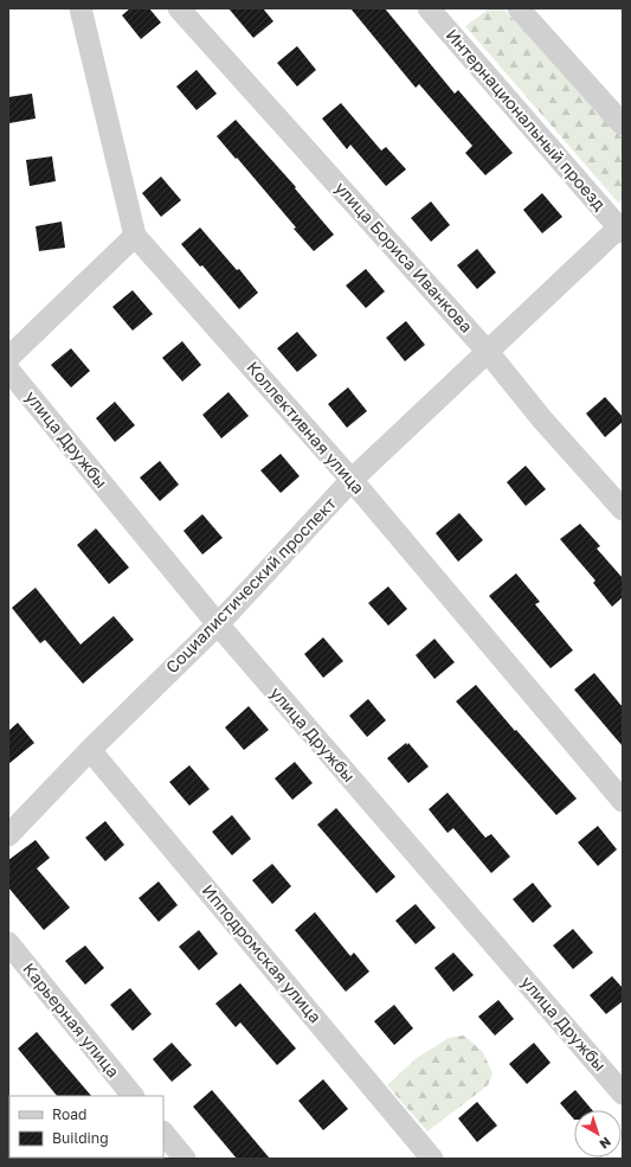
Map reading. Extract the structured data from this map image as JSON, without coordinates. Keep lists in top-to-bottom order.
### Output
{
  "streets": {
    "street": [
      "Интернациональный проезд",
      "улица Бориса Иванкова",
      "Коллективная улица",
      "улица Дружбы",
      "Социалистический проспект",
      "Ипподромская улица",
      "Карьерная улица"
    ]
  },
  "crossings": [
    ["Интернациональный проезд", "Социалистический проспект"],
    ["улица Бориса Иванкова", "Социалистический проспект"],
    ["Коллективная улица", "Социалистический проспект"],
    ["улица Дружбы", "Социалистический проспект"],
    ["Социалистический проспект", "Ипподромская улица"]
  ],
  "legend": ["Road", "Building"],
  "north": "bottom right"
}
